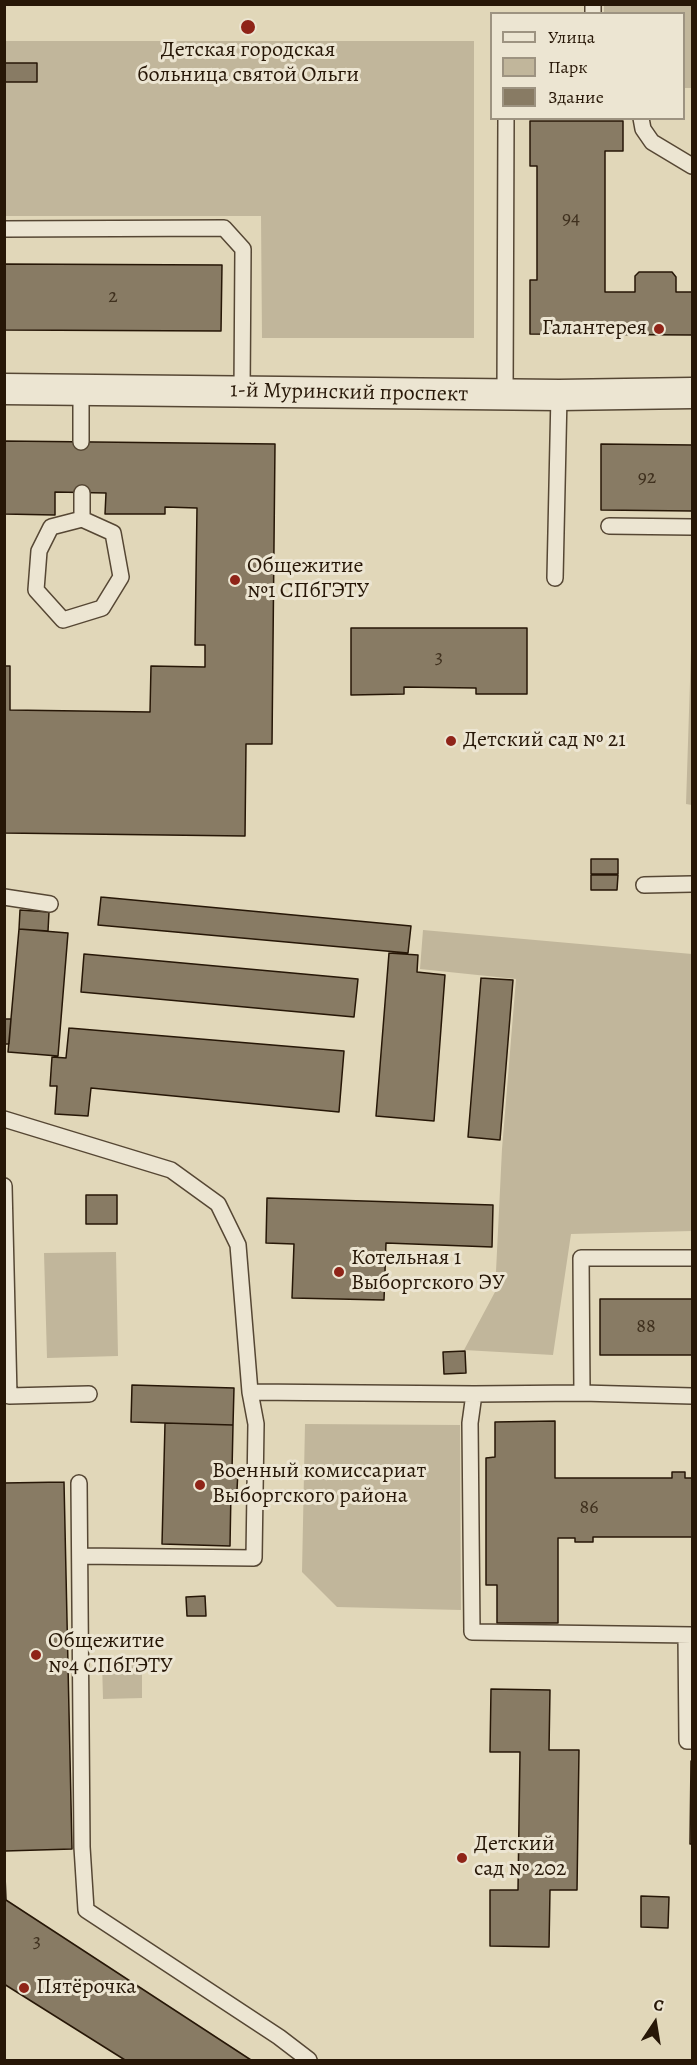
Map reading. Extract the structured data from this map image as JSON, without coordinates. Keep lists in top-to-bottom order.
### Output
{
  "streets": {
    "street": ["1-й Муринский проспект"]
  },
  "places": [
    "Детская городская больница святой Ольги",
    "Галантерея",
    "Общежитие №1 СПбГЭТУ",
    "Детский сад № 21",
    "Котельная 1 Выборгского ЭУ",
    "Военный комиссариат Выборгского района",
    "Общежитие №4 СПбГЭТУ",
    "Детский сад № 202",
    "Пятёрочка"
  ],
  "house_numbers": [
    "94",
    "2",
    "92",
    "3",
    "88",
    "86",
    "3"
  ],
  "legend": ["Улица", "Парк", "Здание"],
  "north": "top"
}
